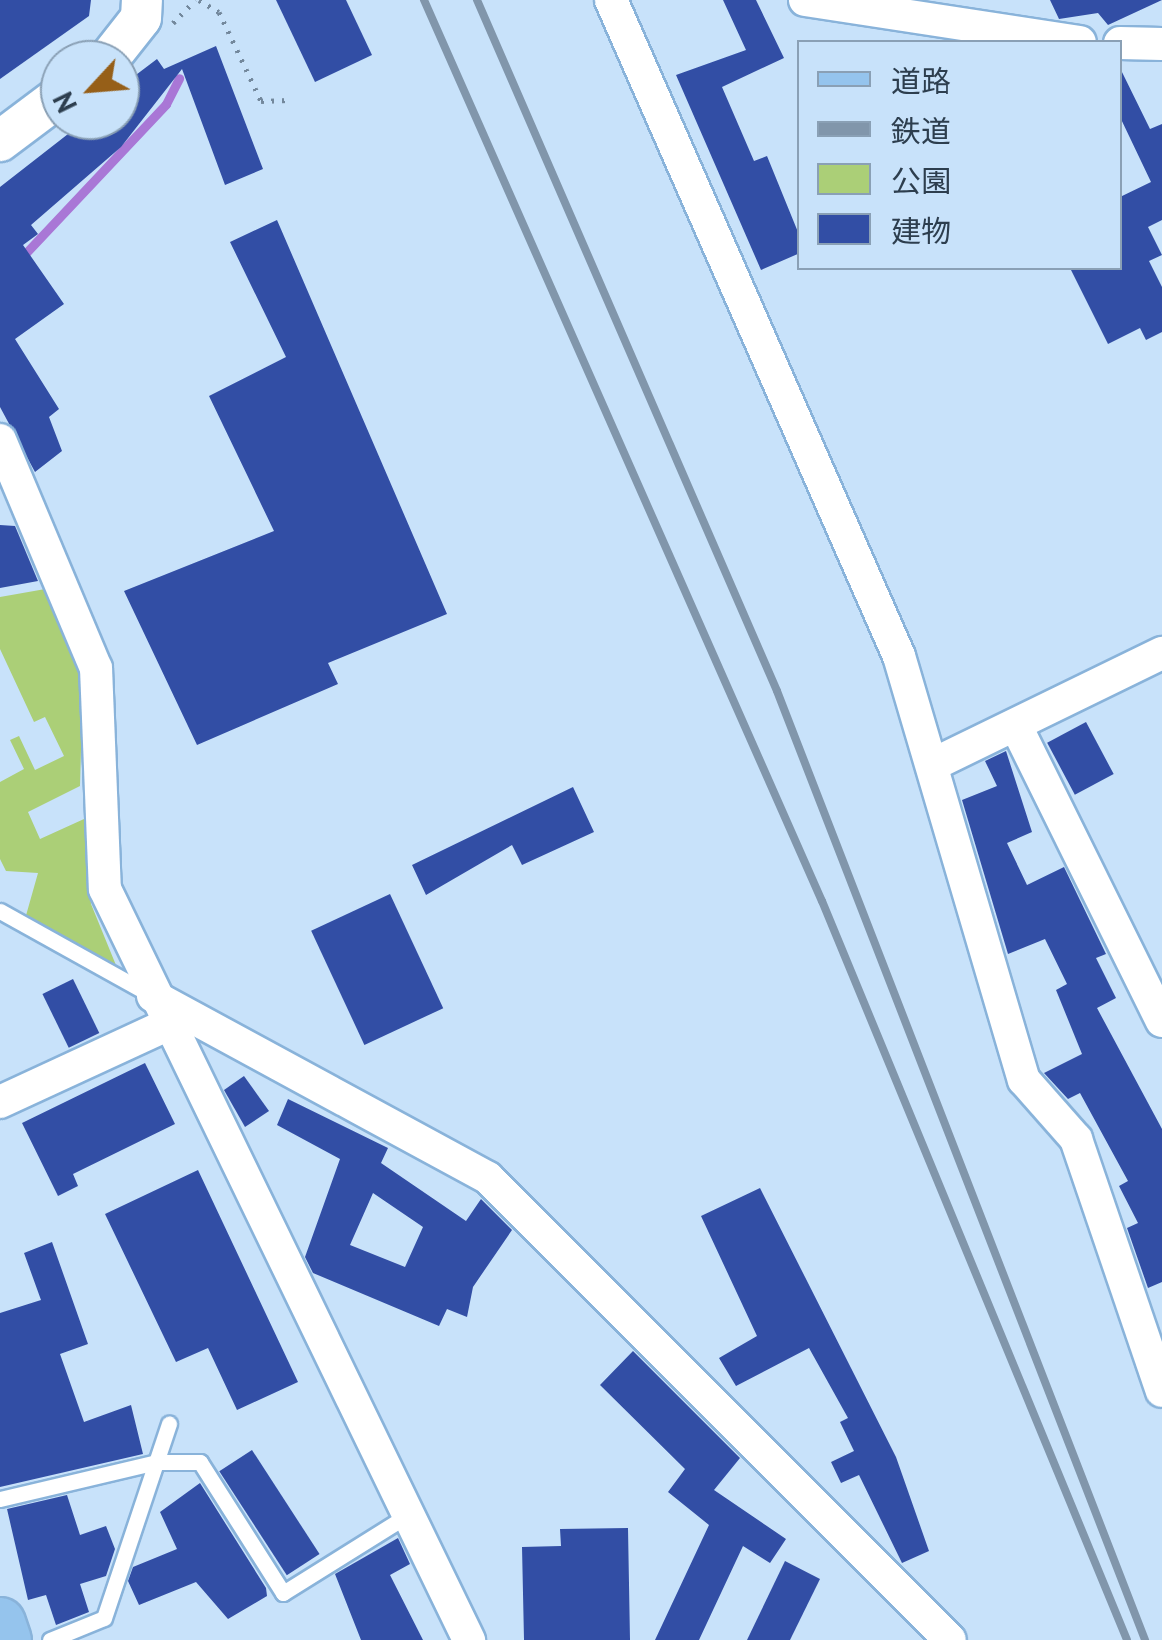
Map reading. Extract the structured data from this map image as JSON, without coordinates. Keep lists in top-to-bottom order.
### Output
{
  "legend": [
    "道路",
    "鉄道",
    "公園",
    "建物"
  ],
  "north": "bottom left"
}
